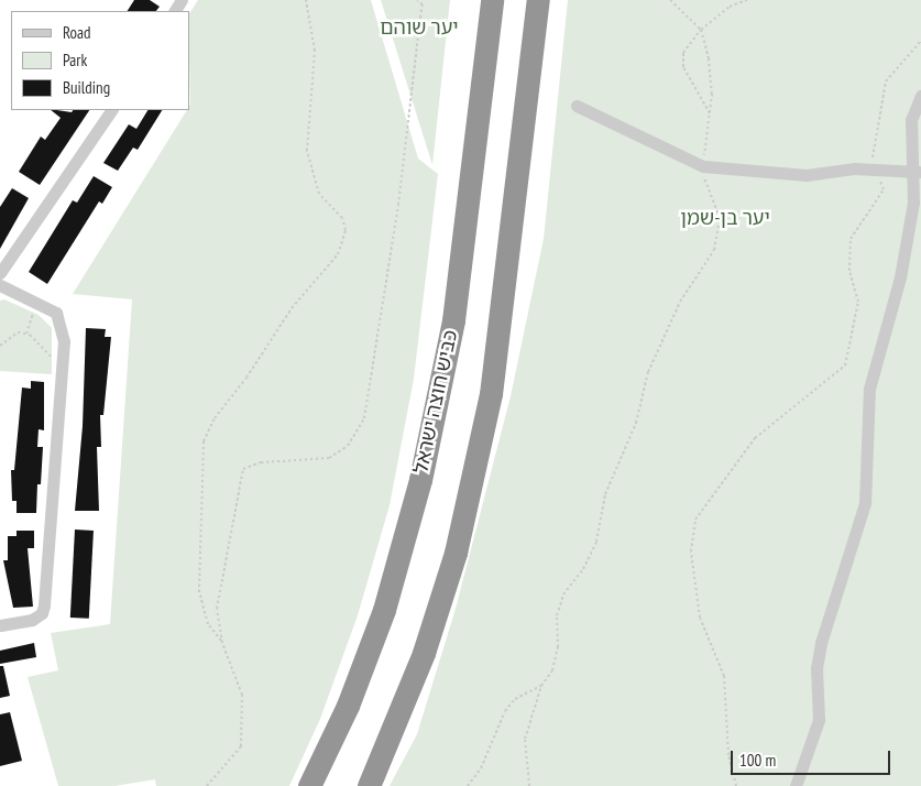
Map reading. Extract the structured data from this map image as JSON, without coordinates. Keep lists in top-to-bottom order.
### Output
{
  "streets": {
    "highway": ["כביש חוצה ישראל"]
  },
  "parks": ["יער שוהם", "יער בן-שמן"],
  "legend": ["Road", "Park", "Building"],
  "scale_bar": "100 m"
}
